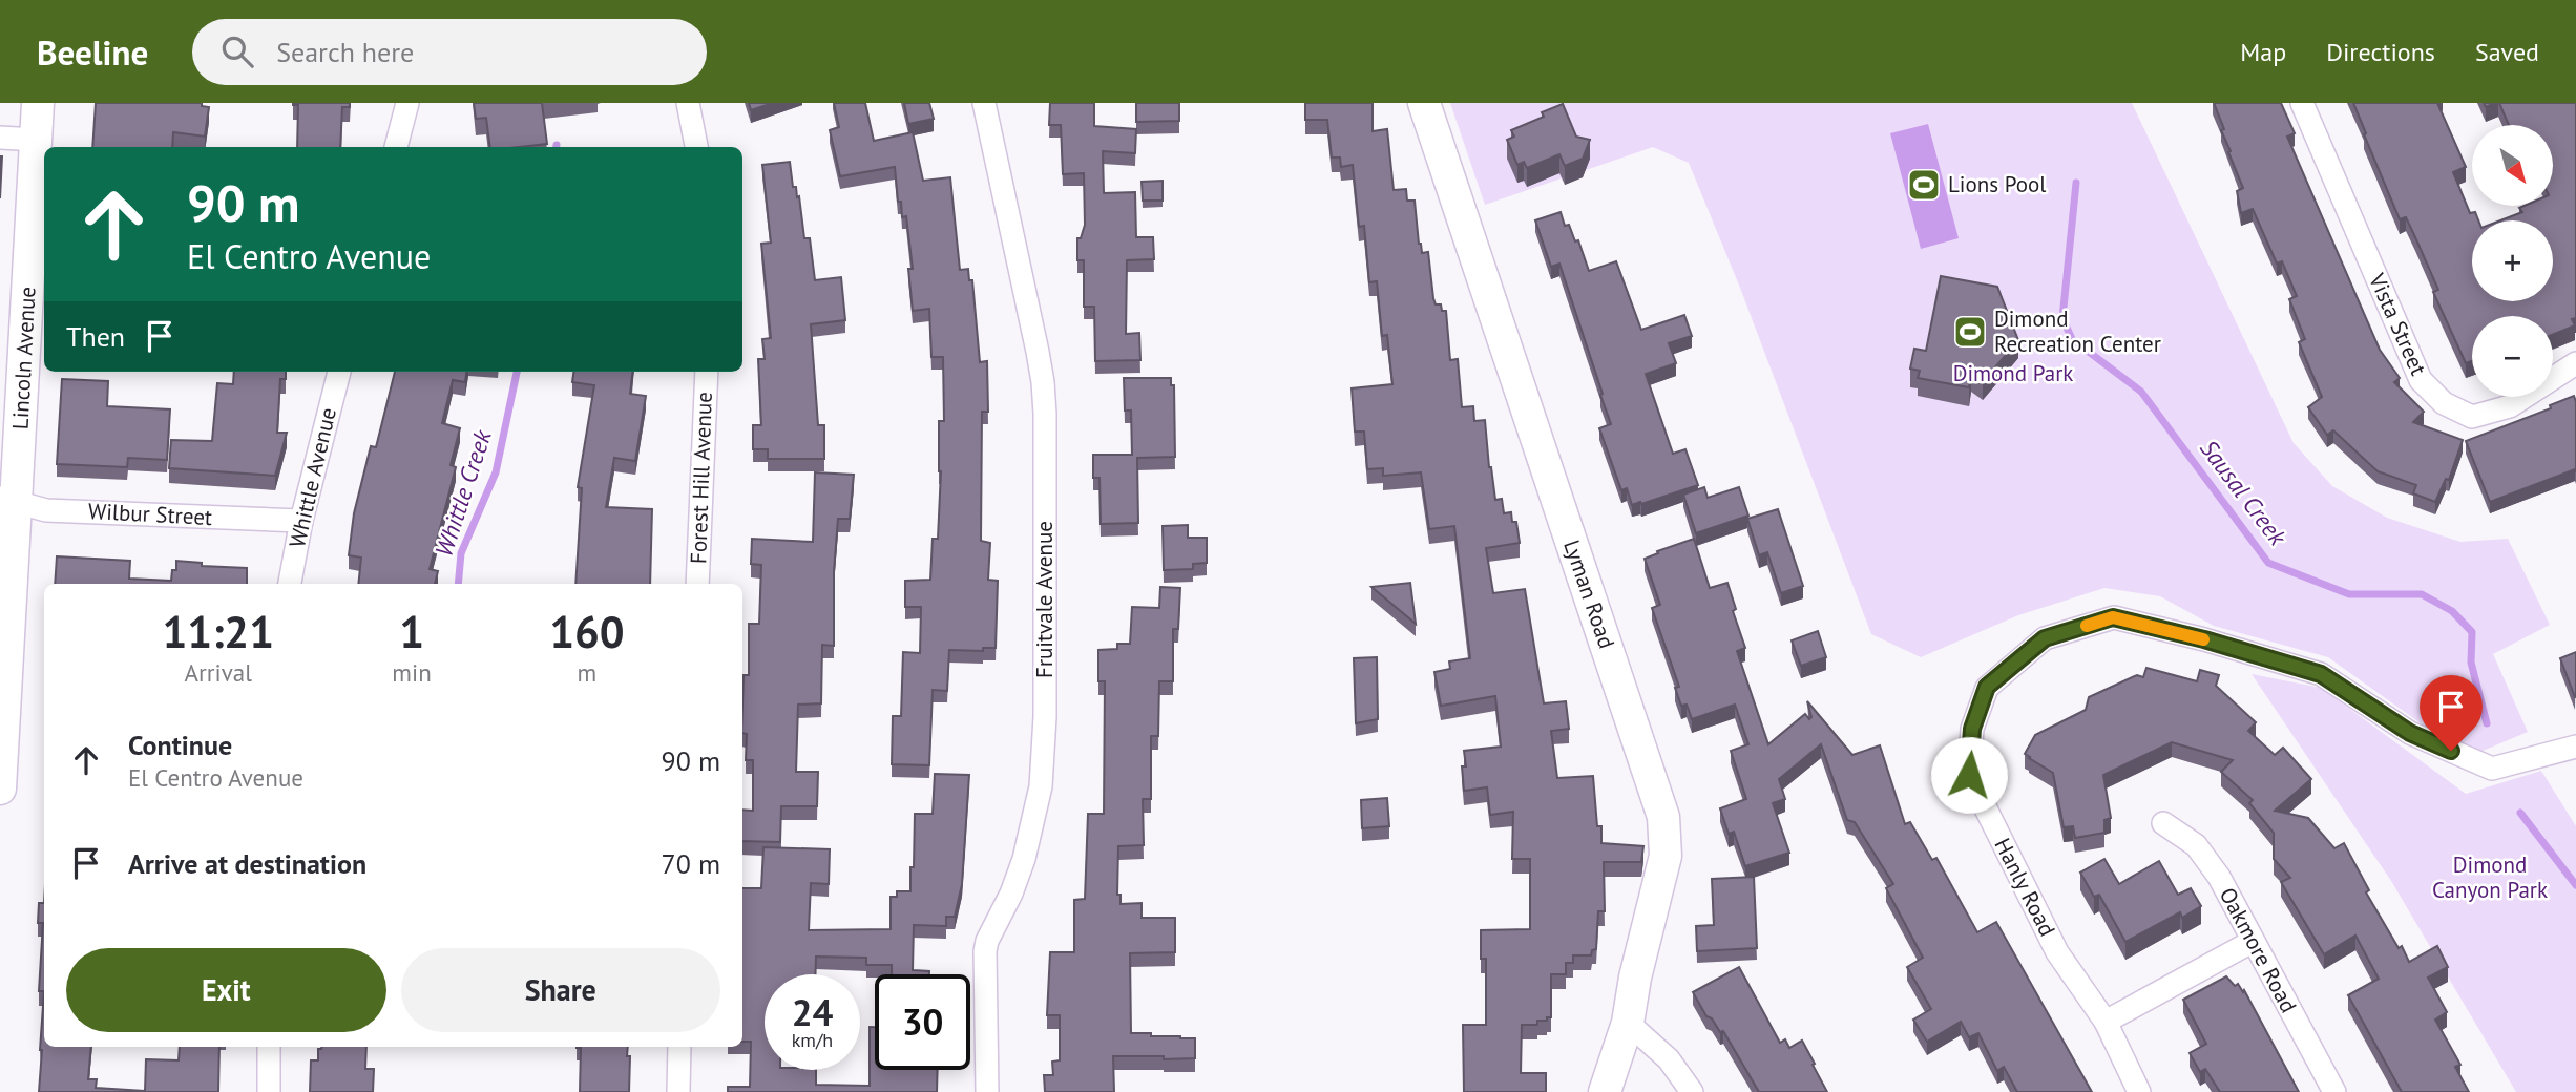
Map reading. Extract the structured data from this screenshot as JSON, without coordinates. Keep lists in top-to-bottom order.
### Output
{
  "streets": {
    "street": [
      "Vista Street",
      "Lincoln Avenue",
      "Whittle Avenue",
      "Forest Hill Avenue",
      "Wilbur Street",
      "Lyman Road",
      "Fruitvale Avenue",
      "Hanly Road",
      "Oakmore Road"
    ]
  },
  "crossings": [
    ["Lincoln Avenue", "Wilbur Street"],
    ["Whittle Avenue", "Wilbur Street"]
  ],
  "water": ["Sausal Creek", "Whittle Creek"],
  "parks": ["Dimond Park", "Dimond Canyon Park"],
  "places": {
    "sports": ["Lions Pool", "Dimond Recreation Center"]
  },
  "north": "bottom right",
  "page": {
    "header": "Beeline",
    "search": "Search here",
    "nav": ["Map", "Directions", "Saved"],
    "map_buttons": ["+", "−"],
    "turn": ["90 m", "El Centro Avenue"],
    "then": "Then",
    "eta": [
      "11:21",
      "Arrival",
      "1",
      "min",
      "160",
      "m"
    ],
    "list": [
      {
        "name": "Continue",
        "note": "El Centro Avenue",
        "value": "90 m"
      },
      {
        "name": "Arrive at destination",
        "value": "70 m"
      }
    ],
    "buttons": ["Exit", "Share"],
    "speed": "24 km/h",
    "limit": "30"
  }
}
